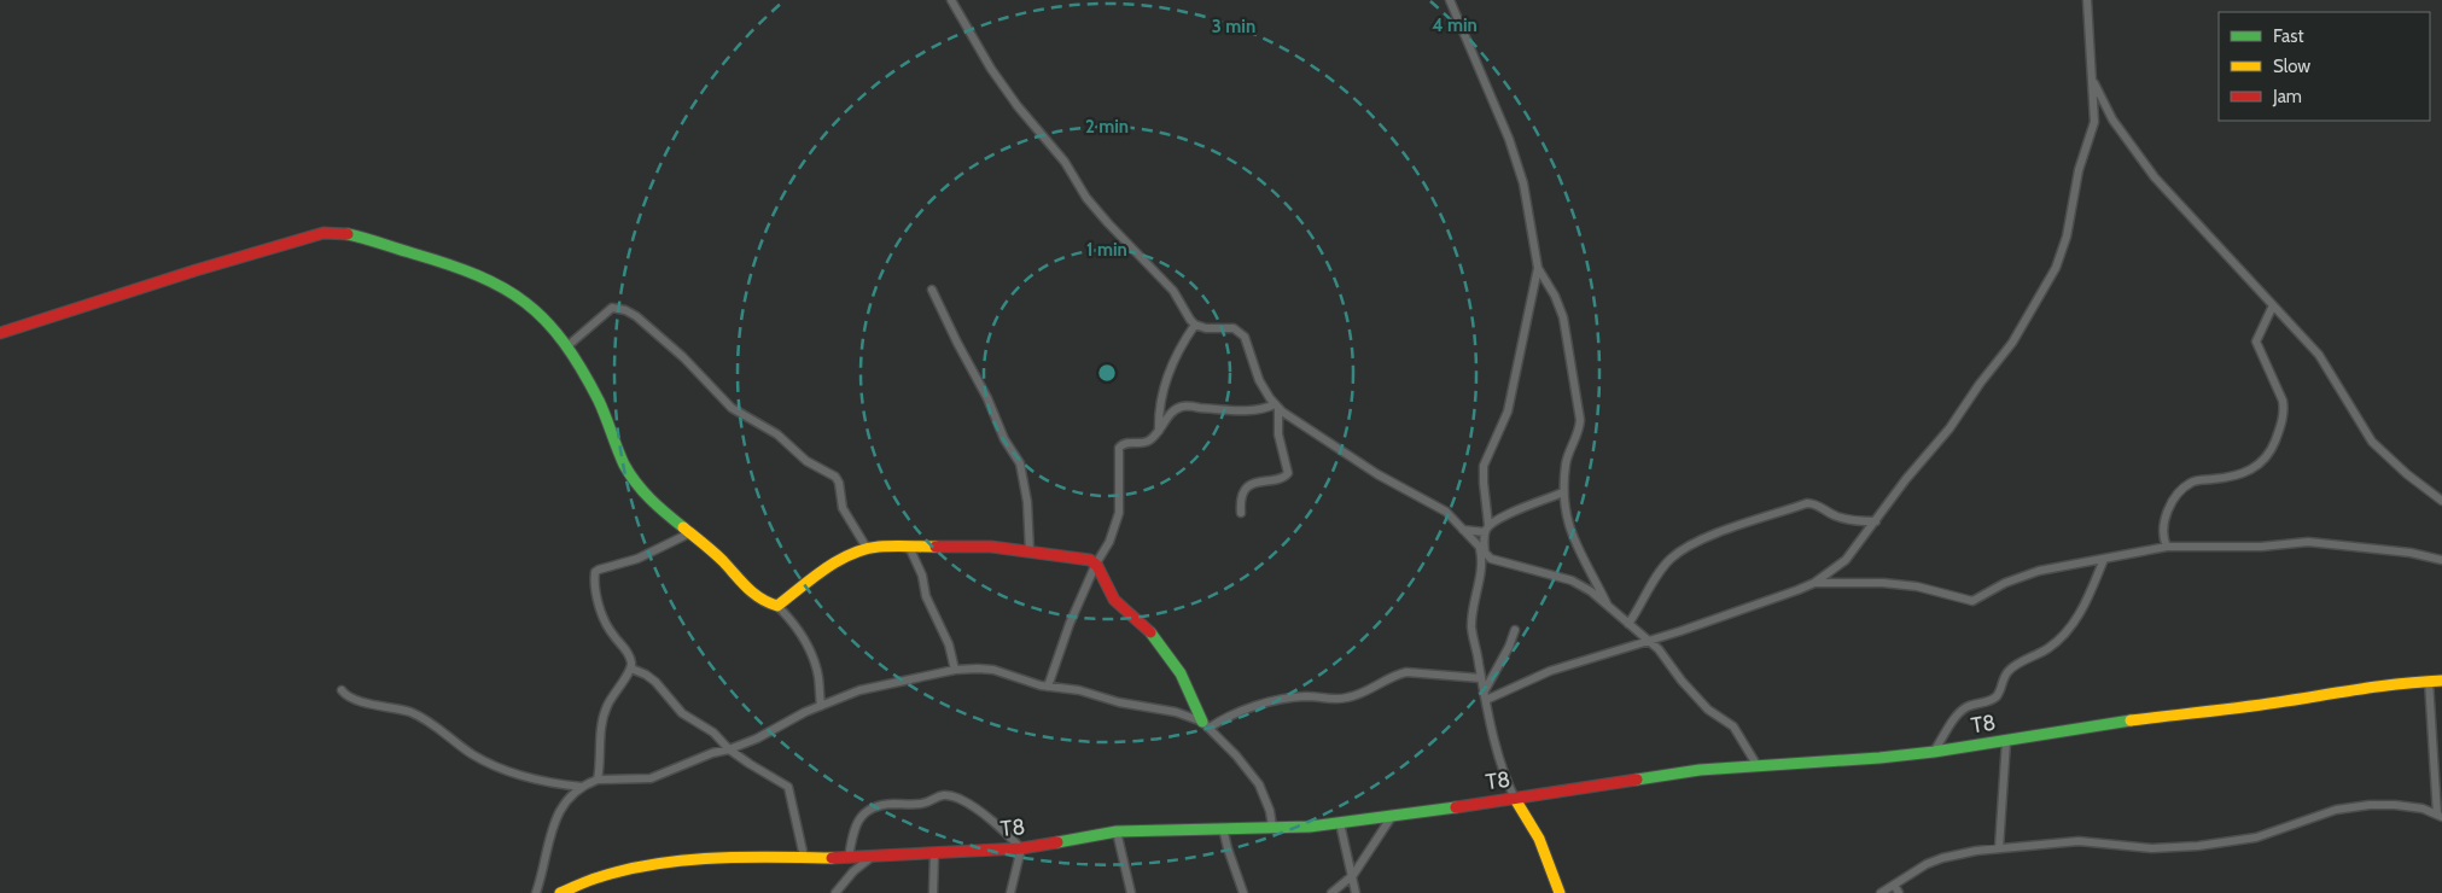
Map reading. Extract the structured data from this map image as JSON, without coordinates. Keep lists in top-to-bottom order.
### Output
{
  "streets": {
    "street": ["T8"]
  },
  "legend": ["Fast", "Slow", "Jam"],
  "rings": [
    "4 min",
    "3 min",
    "2 min",
    "1 min"
  ]
}
